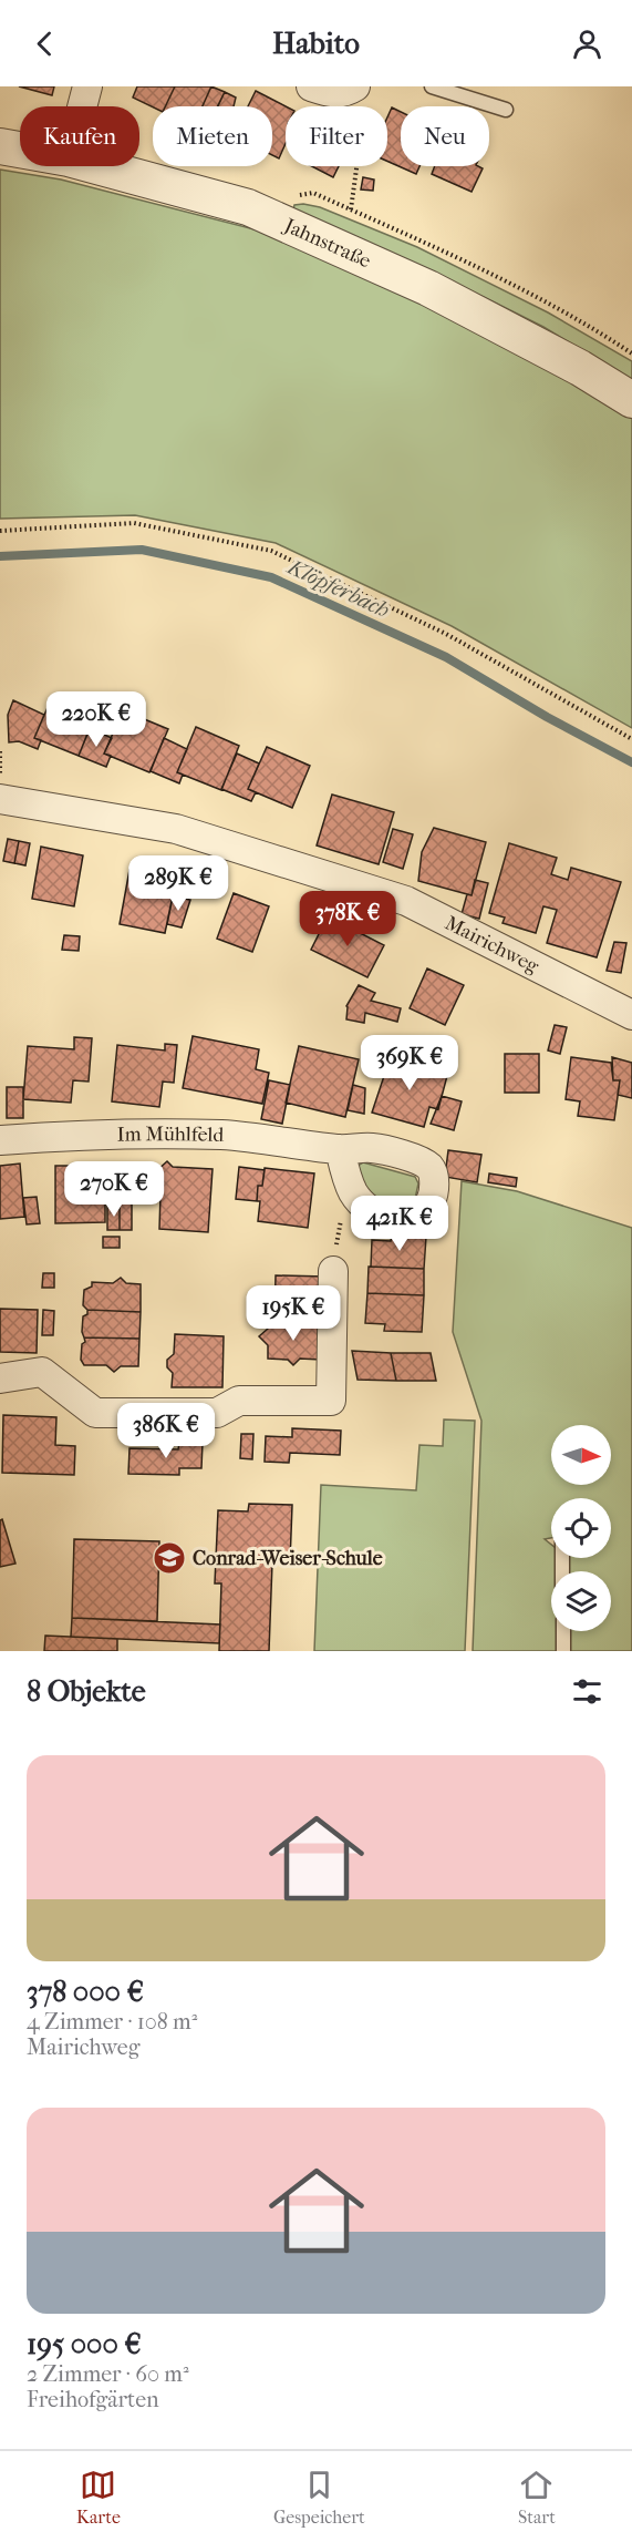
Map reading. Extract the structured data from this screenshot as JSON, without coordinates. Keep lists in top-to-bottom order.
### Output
{
  "streets": {
    "street": ["Jahnstraße", "Mairichweg", "Im Mühlfeld"]
  },
  "water": ["Klöpferbach"],
  "places": {
    "school or university": ["Conrad-Weiser-Schule"]
  },
  "north": "right",
  "page": {
    "header": "Habito",
    "chip": [
      "Kaufen",
      "Mieten",
      "Filter",
      "Neu"
    ],
    "price": [
      "220K €",
      "289K €",
      "378K €",
      "369K €",
      "270K €",
      "421K €",
      "195K €",
      "386K €"
    ],
    "heading": "8 Objekte",
    "list": [
      {
        "name": "378 000 €",
        "note": "4 Zimmer · 108 m² · Mairichweg"
      },
      {
        "name": "195 000 €",
        "note": "2 Zimmer · 60 m² · Freihofgärten"
      }
    ],
    "tabs": ["Karte", "Gespeichert", "Start"]
  }
}
